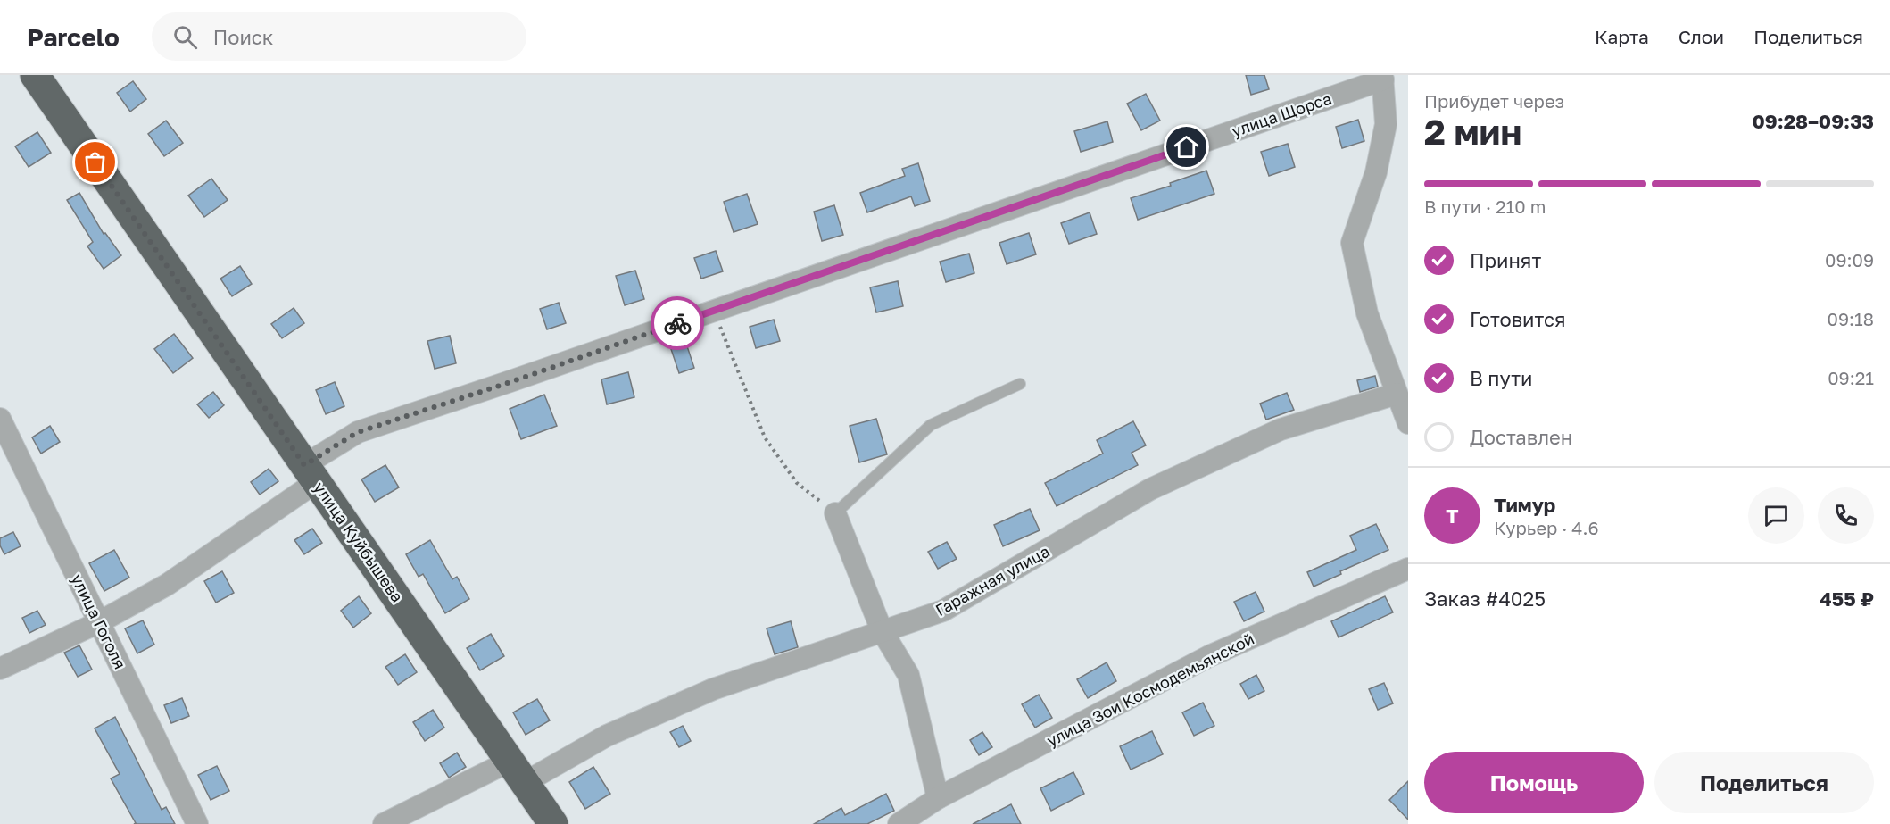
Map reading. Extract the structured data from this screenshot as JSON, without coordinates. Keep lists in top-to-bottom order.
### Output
{
  "streets": {
    "highway": ["улица Куйбышева"],
    "street": [
      "улица Щорса",
      "Гаражная улица",
      "улица Гоголя",
      "улица Зои Космодемьянской"
    ]
  },
  "crossings": [
    ["улица Щорса", "улица Куйбышева"],
    ["улица Щорса", "улица Гоголя"],
    ["улица Куйбышева", "Гаражная улица"]
  ],
  "page": {
    "header": "Parcelo",
    "search": "Поиск",
    "nav": ["Карта", "Слои", "Поделиться"],
    "heading": ["2 мин", "Прибудет через", "09:28–09:33"],
    "panel": [
      "Тимур",
      "Курьер · 4.6",
      "Заказ #4025",
      "455 ₽"
    ],
    "bar": "В пути · 210 m",
    "list": [
      ["Принят", "09:09"],
      ["Готовится", "09:18"],
      ["В пути", "09:21"],
      "Доставлен"
    ],
    "round": "Т",
    "buttons": ["Помощь", "Поделиться"]
  }
}
